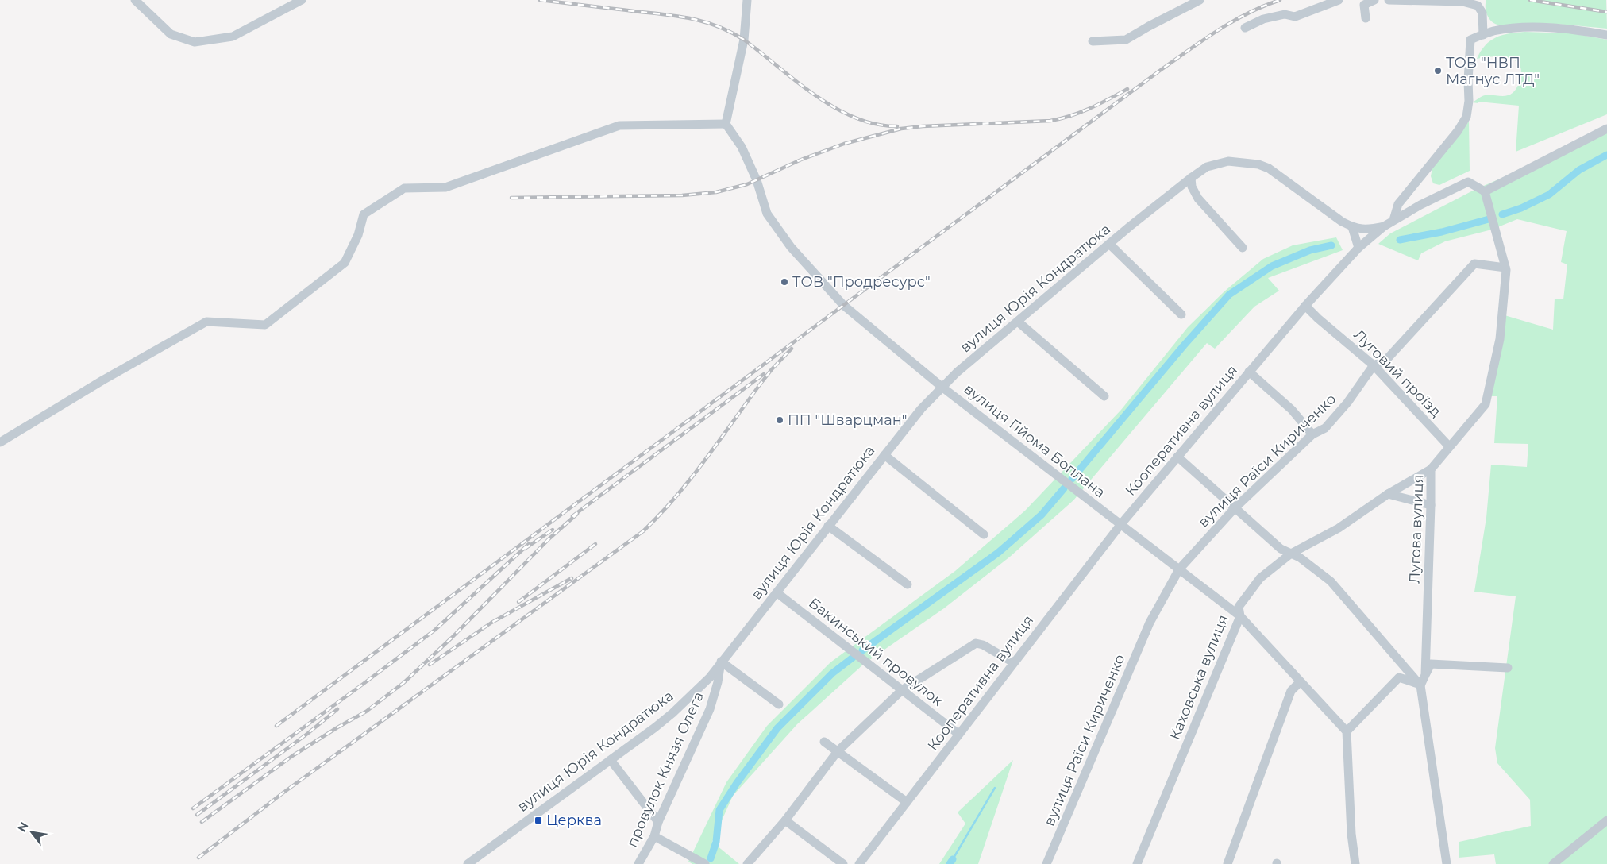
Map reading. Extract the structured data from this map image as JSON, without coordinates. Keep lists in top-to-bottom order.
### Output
{
  "streets": {
    "street": [
      "вулиця Юрія Кондратюка",
      "Луговий проїзд",
      "Кооперативна вулиця",
      "вулиця Гійома Боплана",
      "вулиця Раїси Кириченко",
      "Лугова вулиця",
      "Бакинський провулок",
      "Каховська вулиця",
      "провулок Князя Олега"
    ]
  },
  "crossings": [
    ["вулиця Юрія Кондратюка", "Кооперативна вулиця"],
    ["вулиця Юрія Кондратюка", "вулиця Гійома Боплана"],
    ["вулиця Юрія Кондратюка", "Бакинський провулок"],
    ["вулиця Юрія Кондратюка", "провулок Князя Олега"],
    ["Луговий проїзд", "Кооперативна вулиця"],
    ["Луговий проїзд", "вулиця Раїси Кириченко"],
    ["Луговий проїзд", "Лугова вулиця"],
    ["Кооперативна вулиця", "вулиця Гійома Боплана"],
    ["Кооперативна вулиця", "Лугова вулиця"],
    ["Кооперативна вулиця", "Бакинський провулок"],
    ["вулиця Гійома Боплана", "вулиця Раїси Кириченко"],
    ["вулиця Гійома Боплана", "Каховська вулиця"],
    ["вулиця Раїси Кириченко", "Лугова вулиця"],
    ["Лугова вулиця", "Каховська вулиця"]
  ],
  "places": {
    "other": ["ТОВ \"НВП Магнус ЛТД\"", "ТОВ \"Продресурс\"", "ПП \"Шварцман\""],
    "transit": ["Церква"]
  },
  "north": "top left"
}
